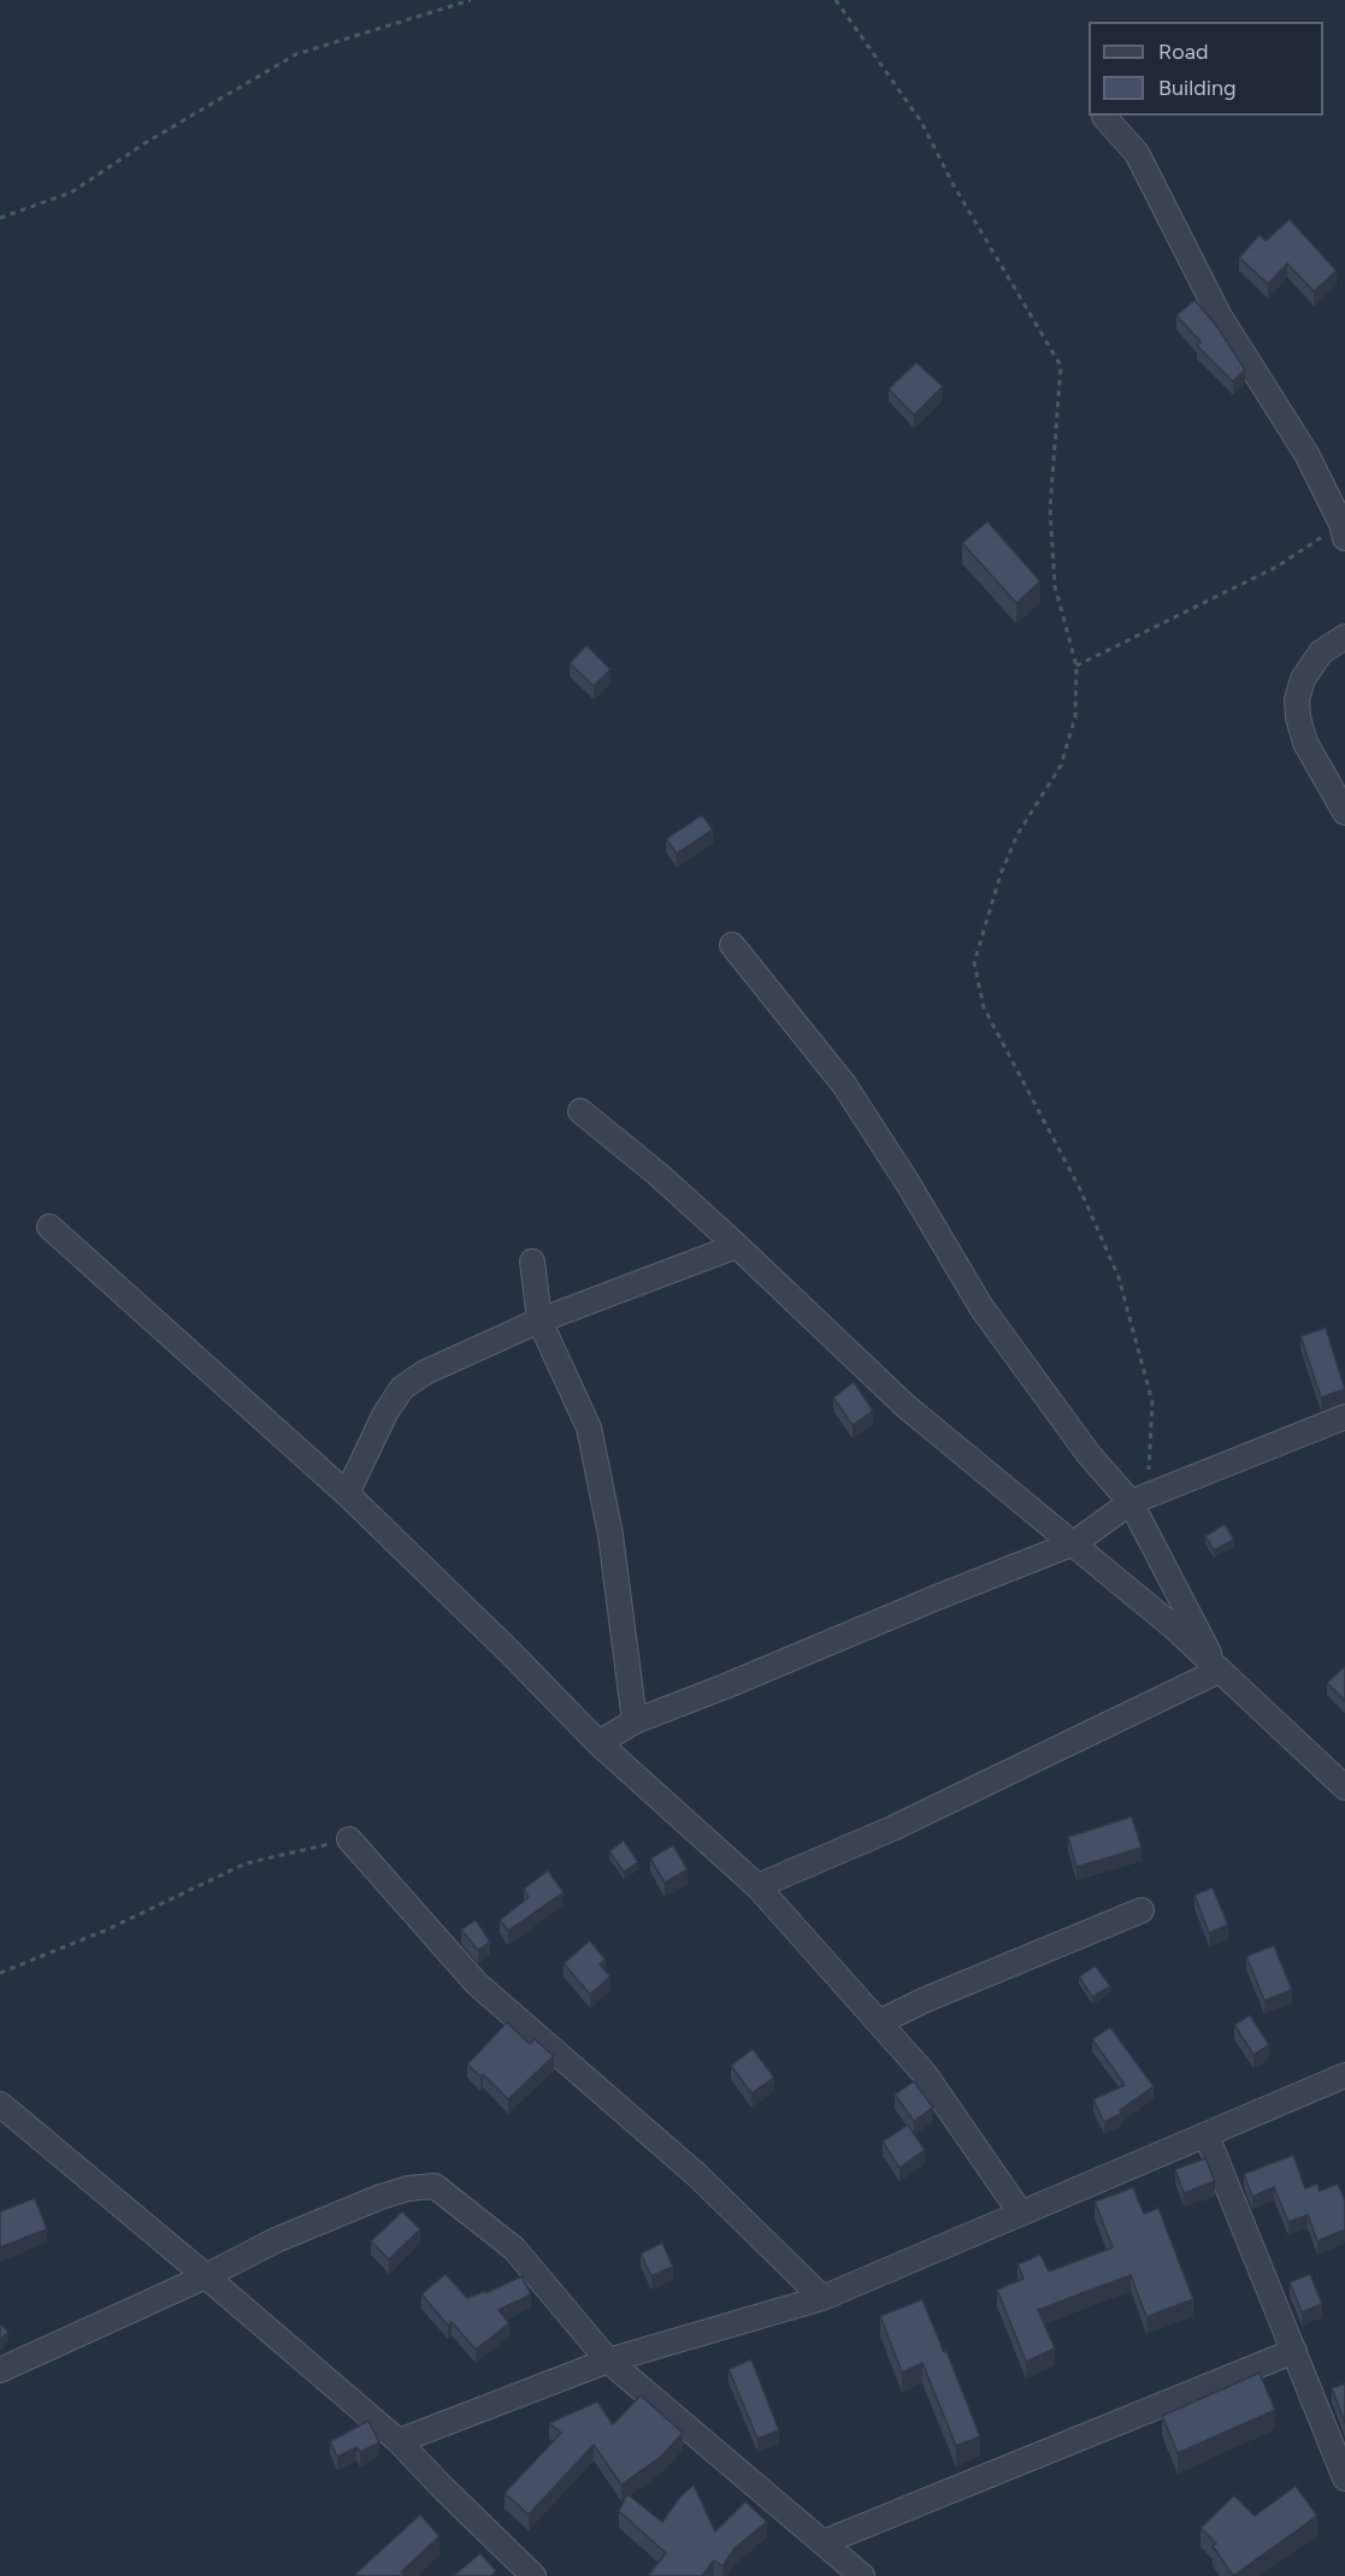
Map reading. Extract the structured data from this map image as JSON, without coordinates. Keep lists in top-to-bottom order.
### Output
{
  "legend": ["Road", "Building"]
}
